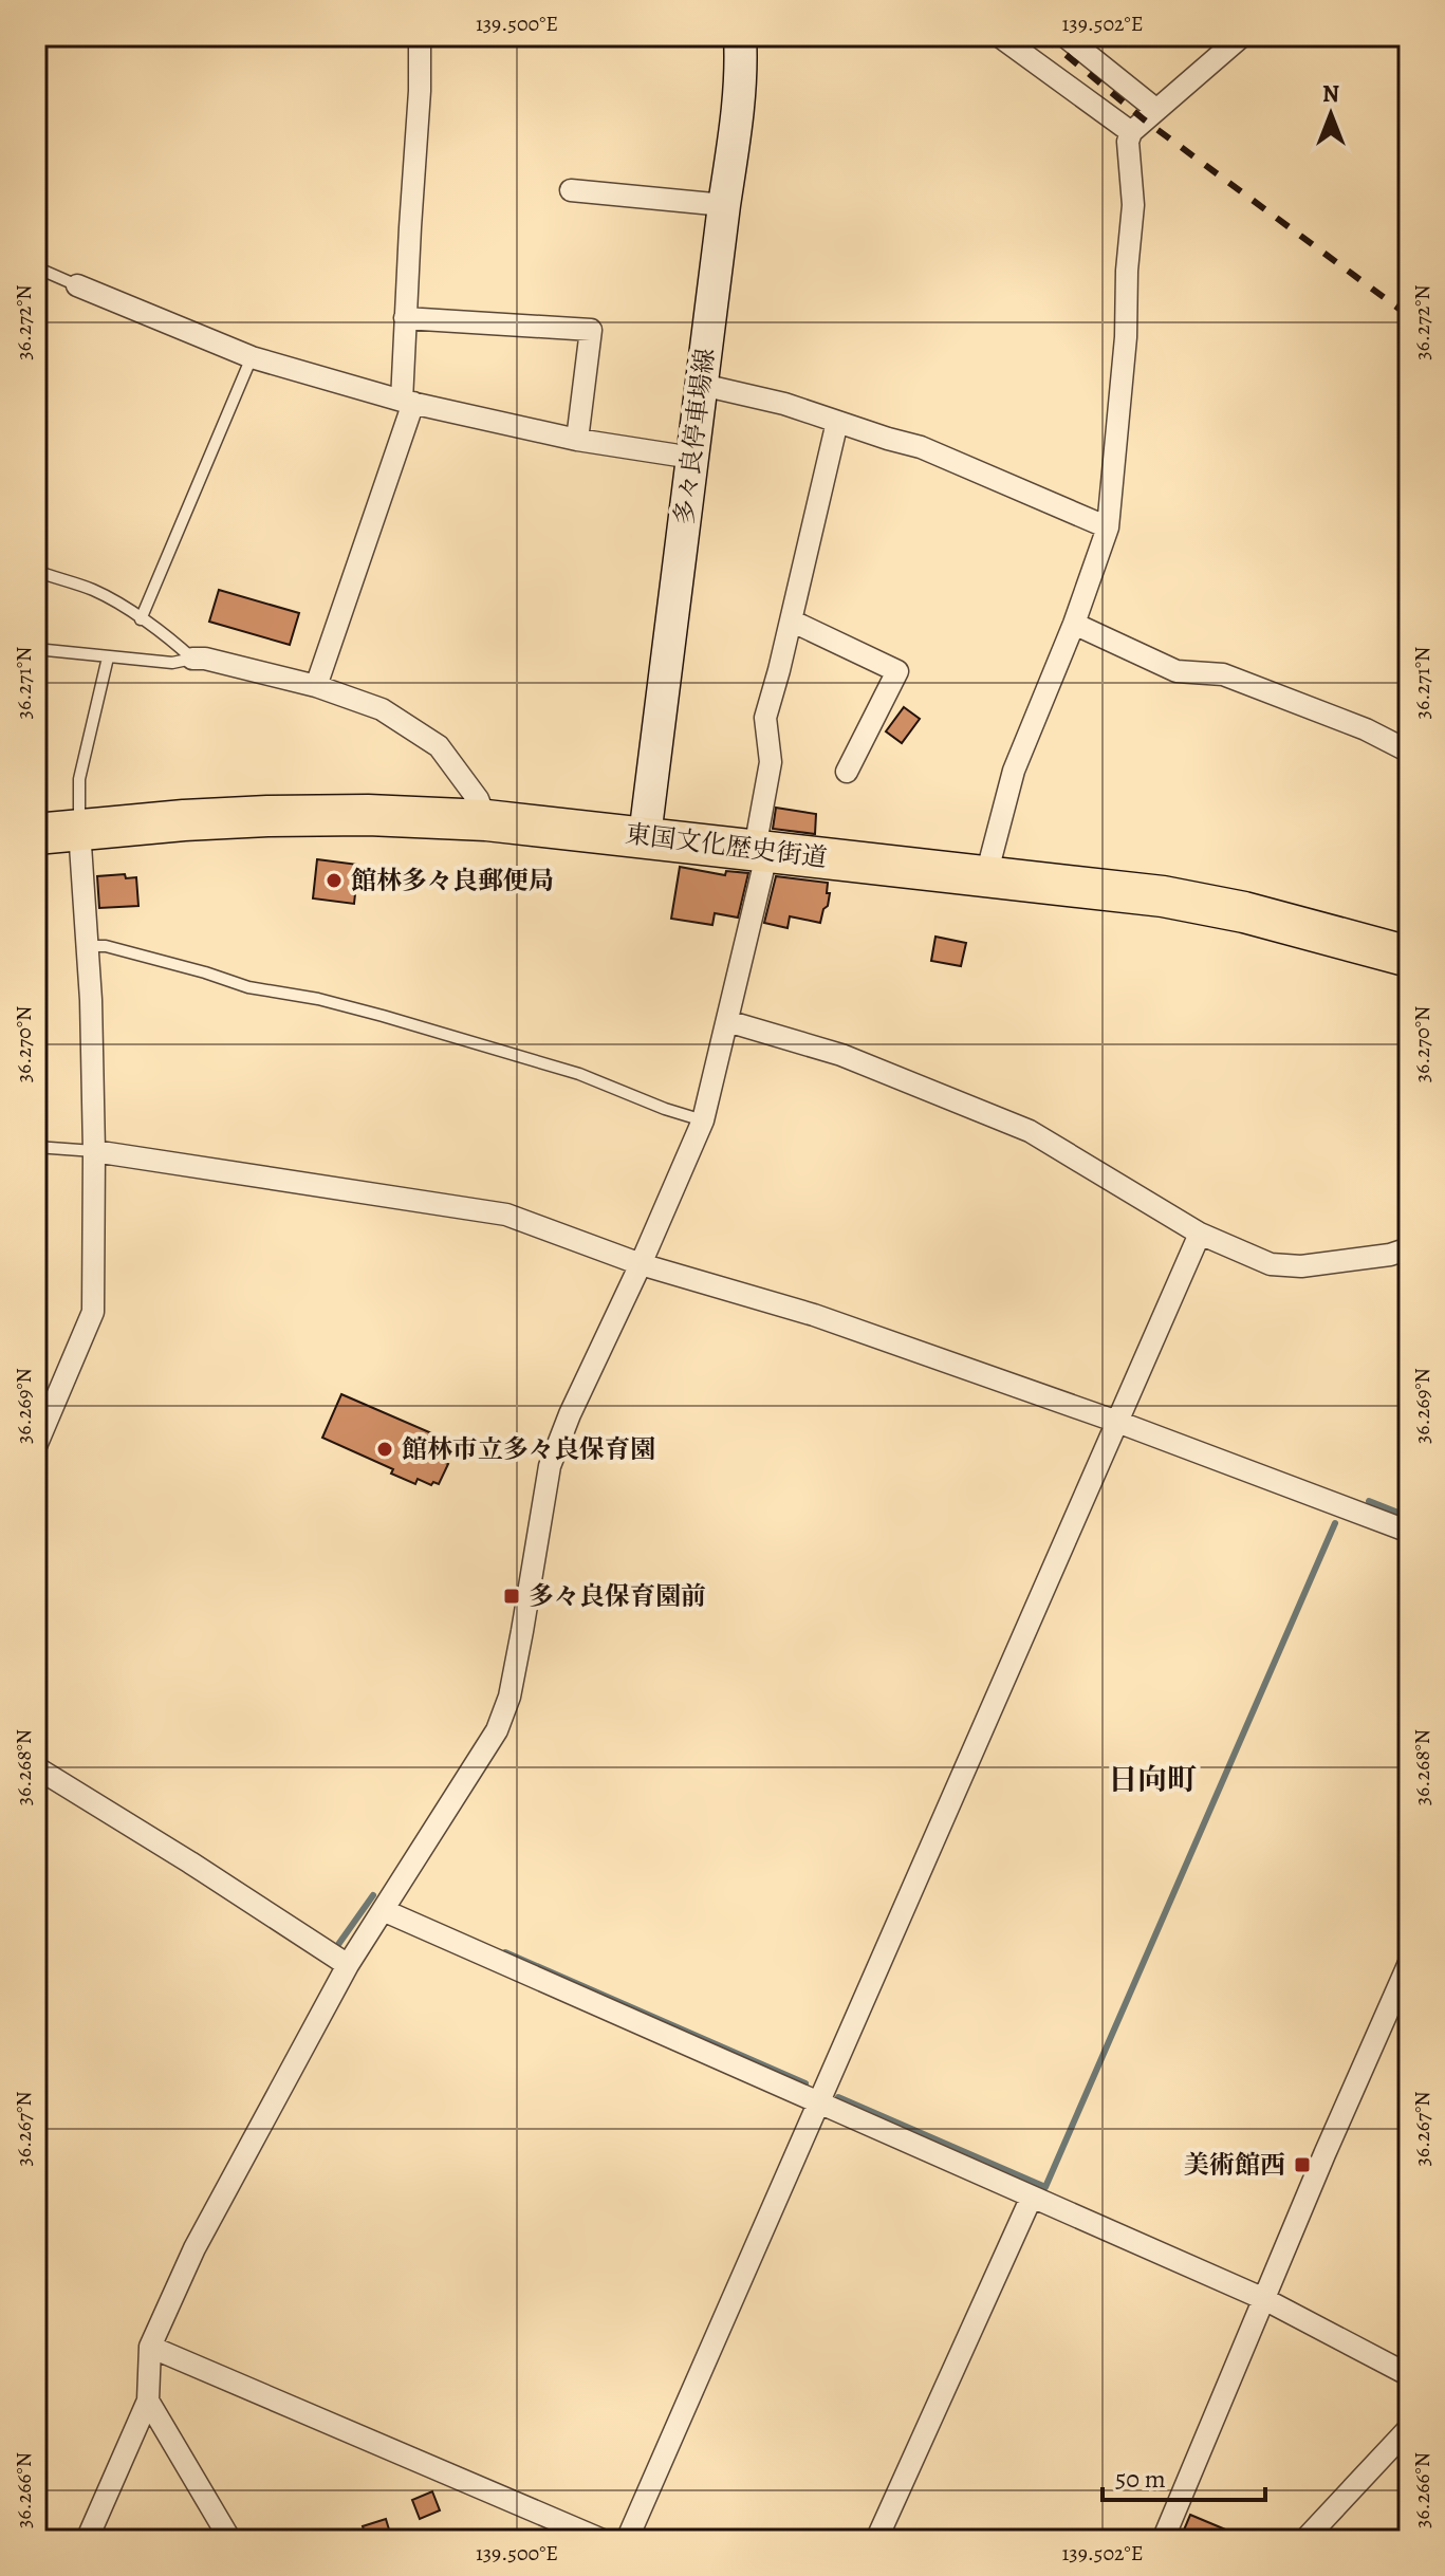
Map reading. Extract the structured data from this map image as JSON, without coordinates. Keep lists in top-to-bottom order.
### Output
{
  "streets": {
    "highway": ["東国文化歴史街道"],
    "main road": ["多々良停車場線"]
  },
  "crossings": [
    ["多々良停車場線", "東国文化歴史街道"]
  ],
  "districts": ["日向町"],
  "places": {
    "other": ["館林多々良郵便局", "館林市立多々良保育園"],
    "transit": ["多々良保育園前", "美術館西"]
  },
  "scale_bar": "50 m",
  "north": "top",
  "coordinates": [
    "139.500°E",
    "139.502°E",
    "36.272°N",
    "36.271°N",
    "36.270°N",
    "36.269°N",
    "36.268°N",
    "36.267°N",
    "36.266°N"
  ]
}
